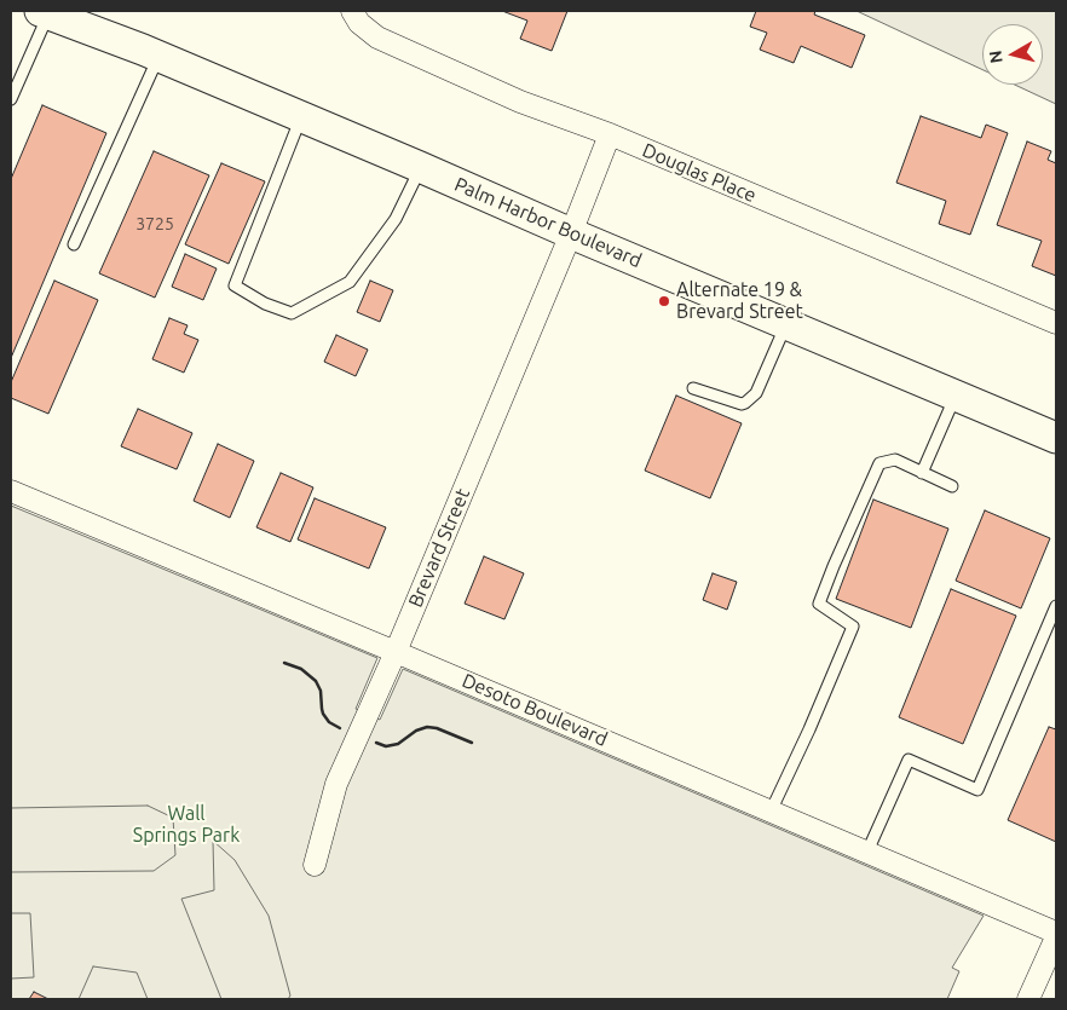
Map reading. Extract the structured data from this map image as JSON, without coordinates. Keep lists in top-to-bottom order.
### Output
{
  "streets": {
    "main road": ["Palm Harbor Boulevard"],
    "street": ["Douglas Place", "Brevard Street", "Desoto Boulevard"]
  },
  "crossings": [
    ["Douglas Place", "Brevard Street"],
    ["Palm Harbor Boulevard", "Brevard Street"],
    ["Brevard Street", "Desoto Boulevard"]
  ],
  "parks": ["Wall Springs Park"],
  "places": ["Alternate 19 & Brevard Street"],
  "house_numbers": ["3725"],
  "north": "left"
}
